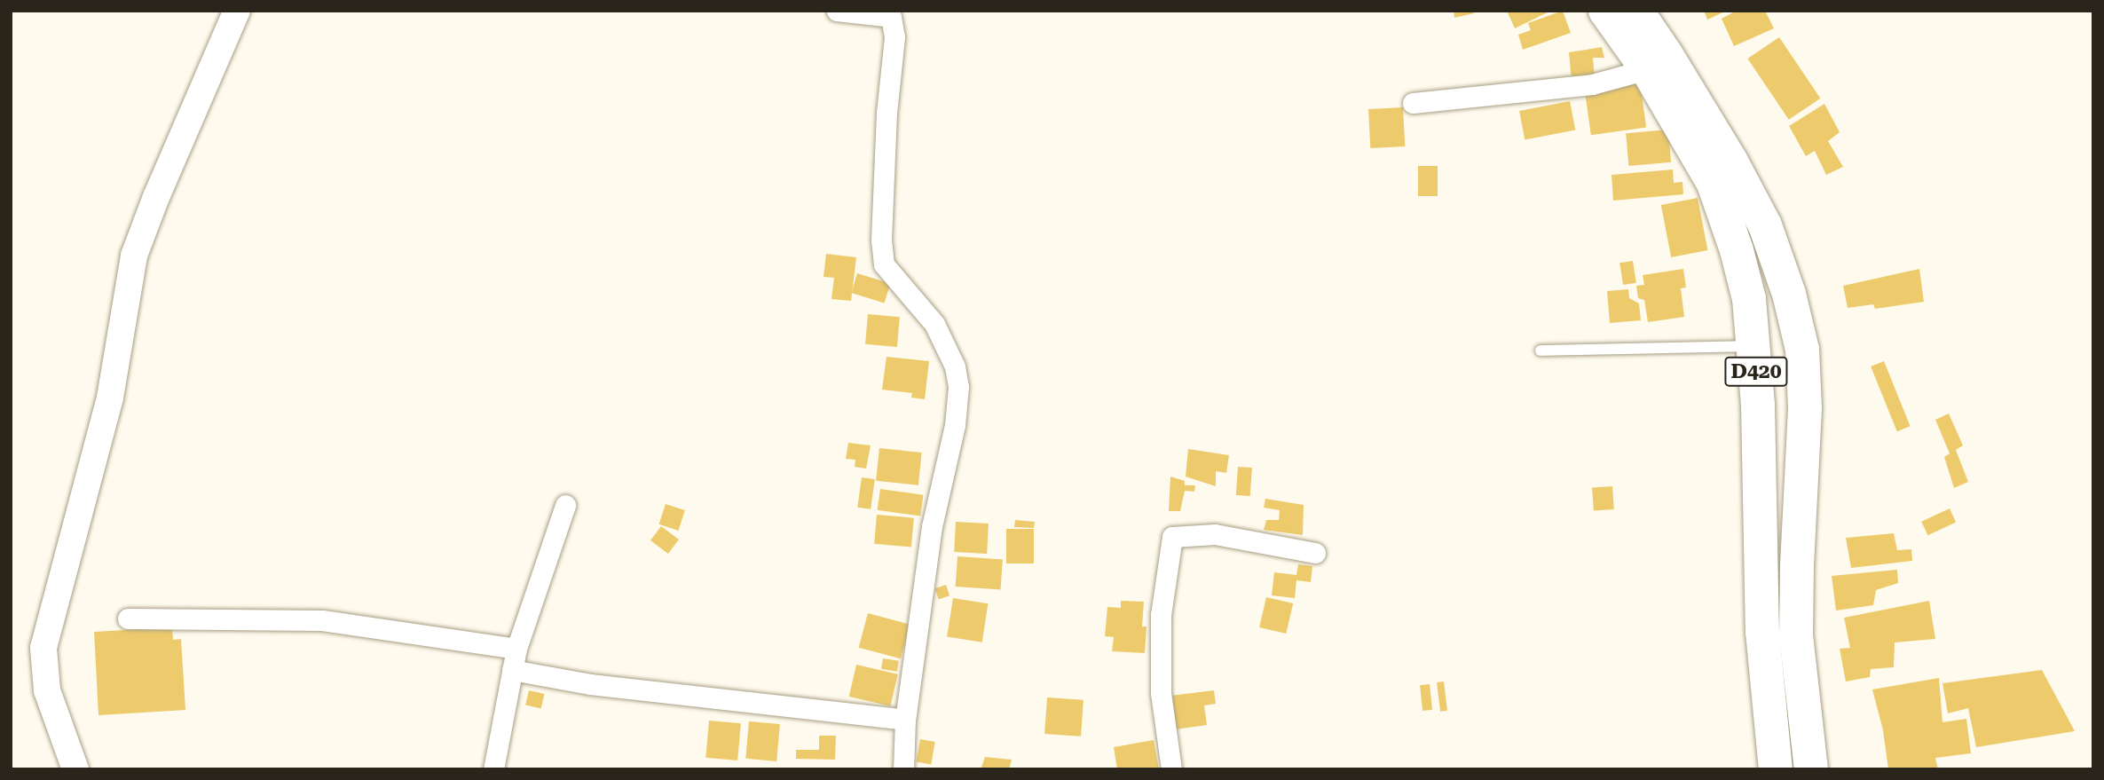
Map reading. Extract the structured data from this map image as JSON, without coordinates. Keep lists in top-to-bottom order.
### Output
{
  "streets": {
    "highway": ["D420"]
  }
}
